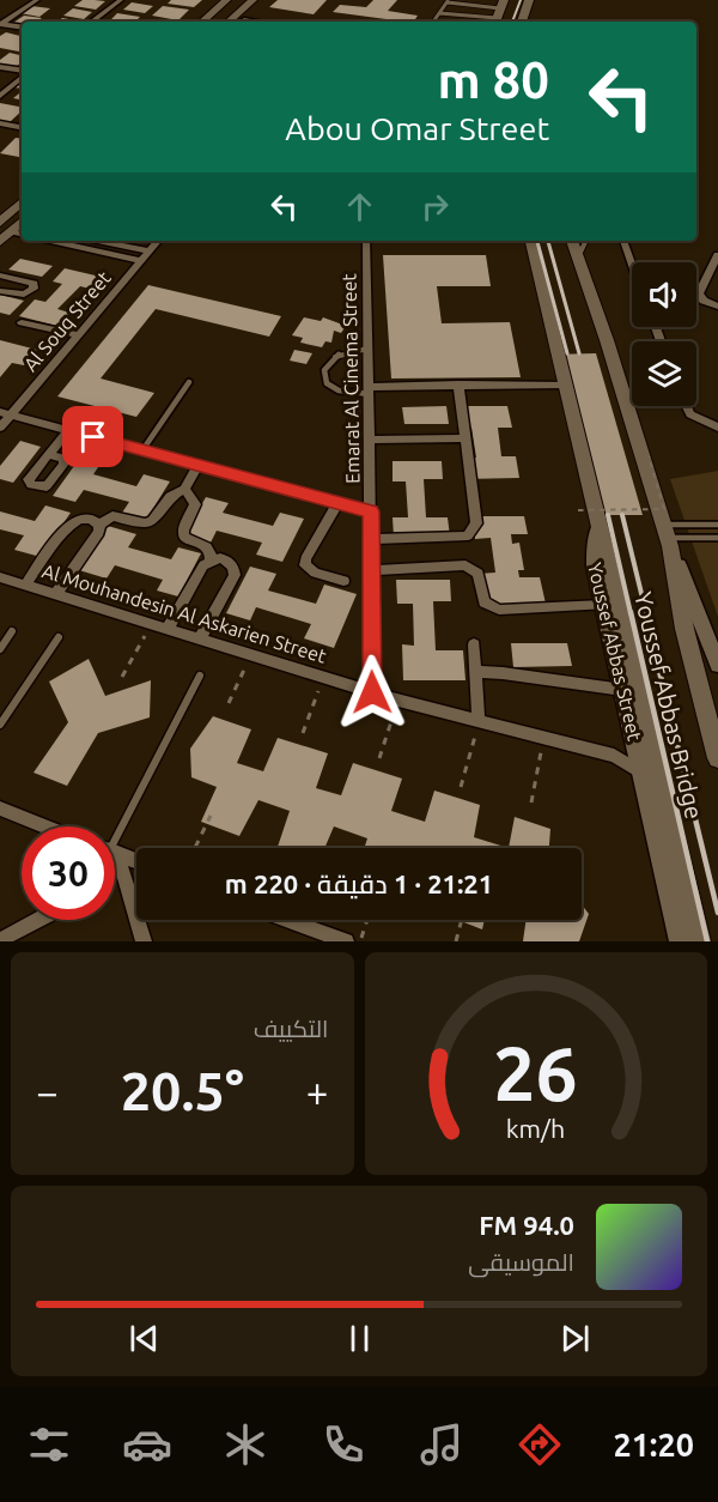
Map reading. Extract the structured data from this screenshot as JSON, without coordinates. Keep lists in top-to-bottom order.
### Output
{
  "streets": {
    "main road": ["Youssef Abbas Street", "Youssef Abbas Bridge"],
    "street": ["Al Souq Street", "Emarat Al Cinema Street", "Al Mouhandesin Al Askarien Street"]
  },
  "crossings": [
    ["Emarat Al Cinema Street", "Al Mouhandesin Al Askarien Street"],
    ["Al Mouhandesin Al Askarien Street", "Youssef Abbas Street"],
    ["Youssef Abbas Street", "Youssef Abbas Bridge"]
  ],
  "page": {
    "turn": ["80 m", "Abou Omar Street"],
    "limit": "30",
    "trip": "21:21 · 1 دقيقة · 220 m",
    "tile": "التكييف",
    "heat": ["−", "20.5°", "+"],
    "song": ["94.0 FM", "الموسيقى"],
    "tabs": "21:20",
    "gauge": ["26", "km/h"]
  }
}
